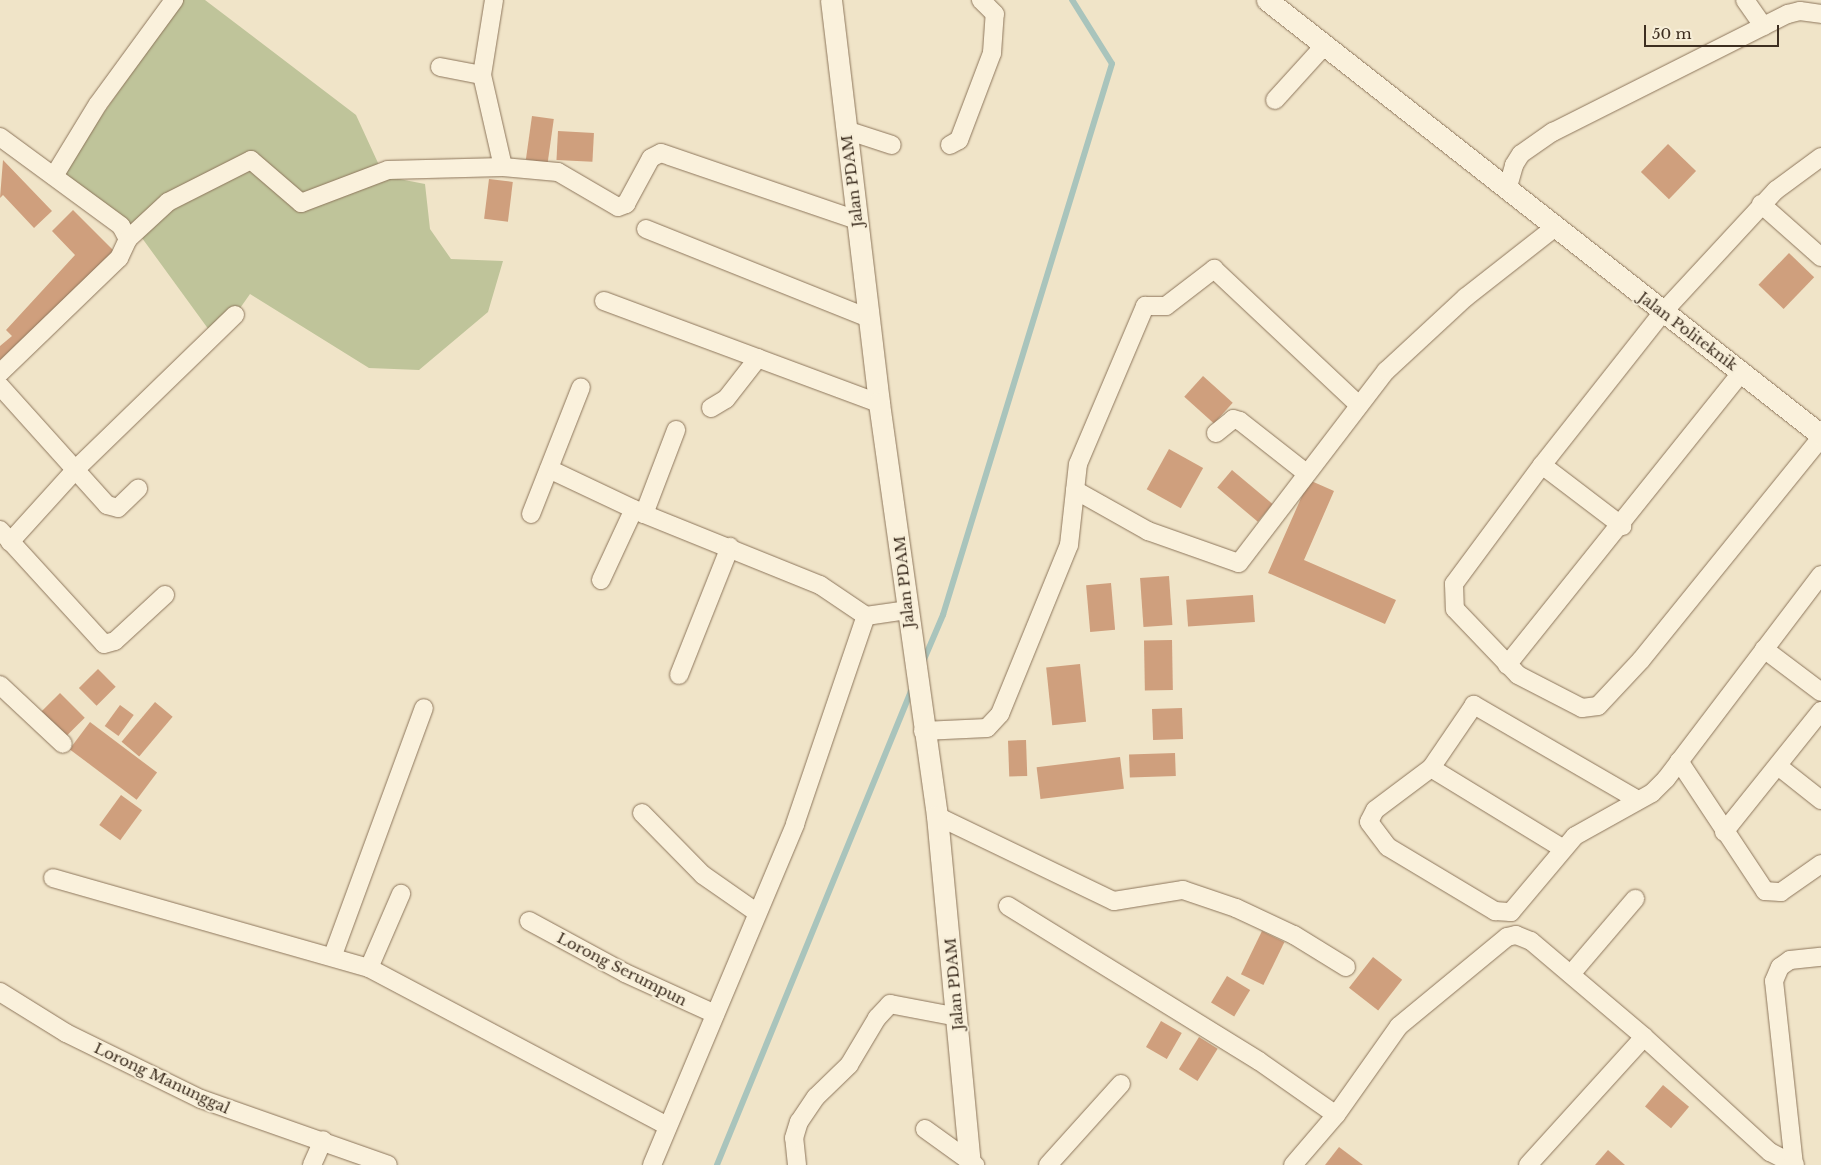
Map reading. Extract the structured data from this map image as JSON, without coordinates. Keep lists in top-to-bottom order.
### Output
{
  "streets": {
    "street": [
      "Jalan PDAM",
      "Jalan Politeknik",
      "Lorong Serumpun",
      "Lorong Manunggal"
    ]
  },
  "scale_bar": "50 m"
}
